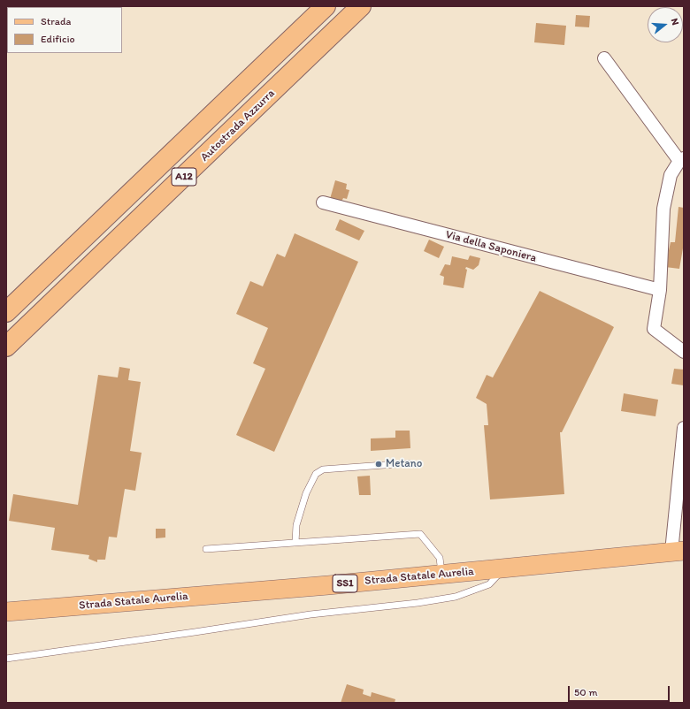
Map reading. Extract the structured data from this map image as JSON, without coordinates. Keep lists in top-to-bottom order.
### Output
{
  "streets": {
    "highway": ["Autostrada Azzurra", "A12"],
    "main road": ["Strada Statale Aurelia", "SS1"],
    "street": ["Via della Saponiera"]
  },
  "places": ["Metano"],
  "legend": ["Strada", "Edificio"],
  "scale_bar": "50 m",
  "north": "right"
}
